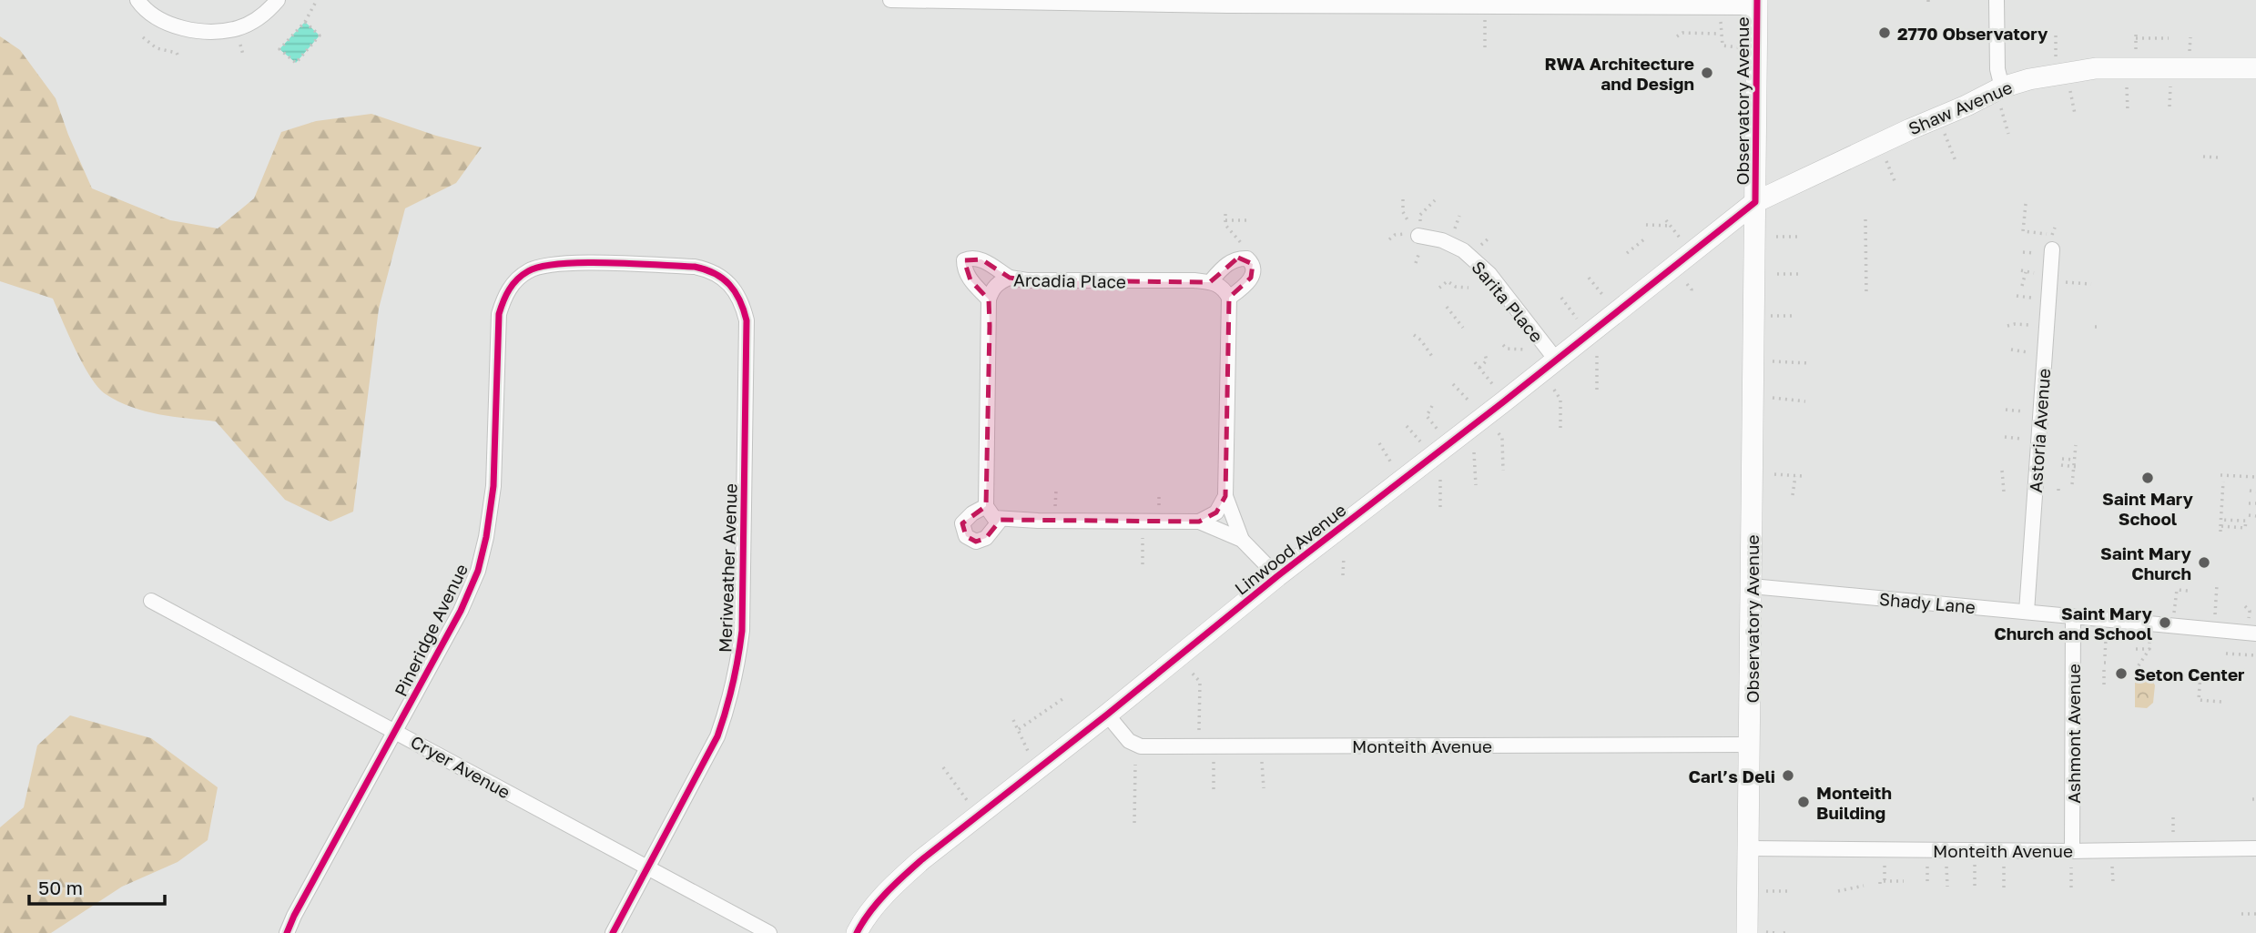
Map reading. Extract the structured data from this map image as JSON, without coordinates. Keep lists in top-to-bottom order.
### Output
{
  "streets": {
    "main road": ["Observatory Avenue", "Shaw Avenue", "Linwood Avenue"],
    "street": [
      "Arcadia Place",
      "Sarita Place",
      "Astoria Avenue",
      "Meriweather Avenue",
      "Shady Lane",
      "Pineridge Avenue",
      "Ashmont Avenue",
      "Monteith Avenue",
      "Cryer Avenue"
    ]
  },
  "crossings": [
    ["Observatory Avenue", "Shaw Avenue"],
    ["Observatory Avenue", "Linwood Avenue"],
    ["Observatory Avenue", "Shady Lane"],
    ["Observatory Avenue", "Monteith Avenue"],
    ["Shaw Avenue", "Linwood Avenue"],
    ["Sarita Place", "Linwood Avenue"],
    ["Astoria Avenue", "Shady Lane"],
    ["Linwood Avenue", "Monteith Avenue"],
    ["Meriweather Avenue", "Pineridge Avenue"],
    ["Meriweather Avenue", "Cryer Avenue"],
    ["Shady Lane", "Ashmont Avenue"],
    ["Pineridge Avenue", "Cryer Avenue"],
    ["Ashmont Avenue", "Monteith Avenue"]
  ],
  "places": [
    "2770 Observatory",
    "RWA Architecture and Design",
    "Saint Mary School",
    "Saint Mary Church",
    "Saint Mary Church and School",
    "Seton Center",
    "Carl’s Deli",
    "Monteith Building"
  ],
  "scale_bar": "50 m"
}
